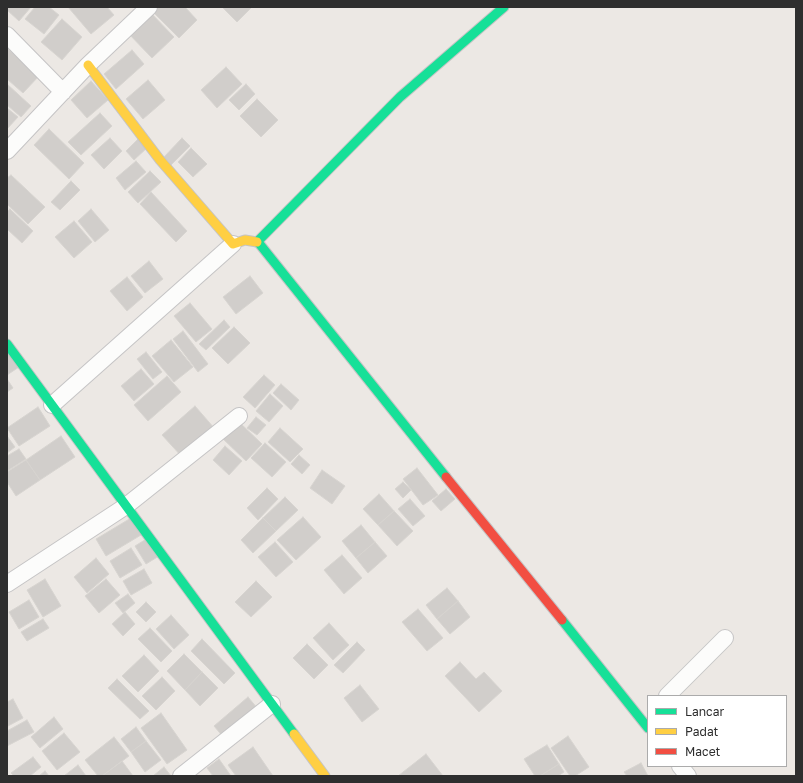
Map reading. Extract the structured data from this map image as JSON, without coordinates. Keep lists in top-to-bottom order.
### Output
{
  "legend": ["Lancar", "Padat", "Macet"]
}
